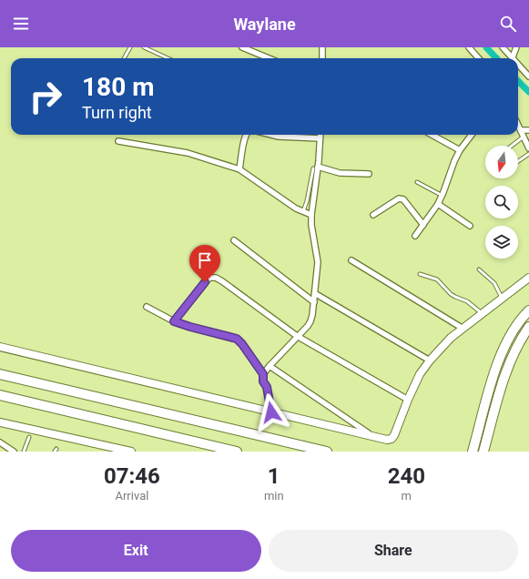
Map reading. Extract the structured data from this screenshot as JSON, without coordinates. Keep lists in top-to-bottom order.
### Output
{
  "north": "bottom",
  "page": {
    "header": "Waylane",
    "turn": ["180 m", "Turn right"],
    "eta": [
      "07:46",
      "Arrival",
      "1",
      "min",
      "240",
      "m"
    ],
    "buttons": ["Exit", "Share"]
  }
}
